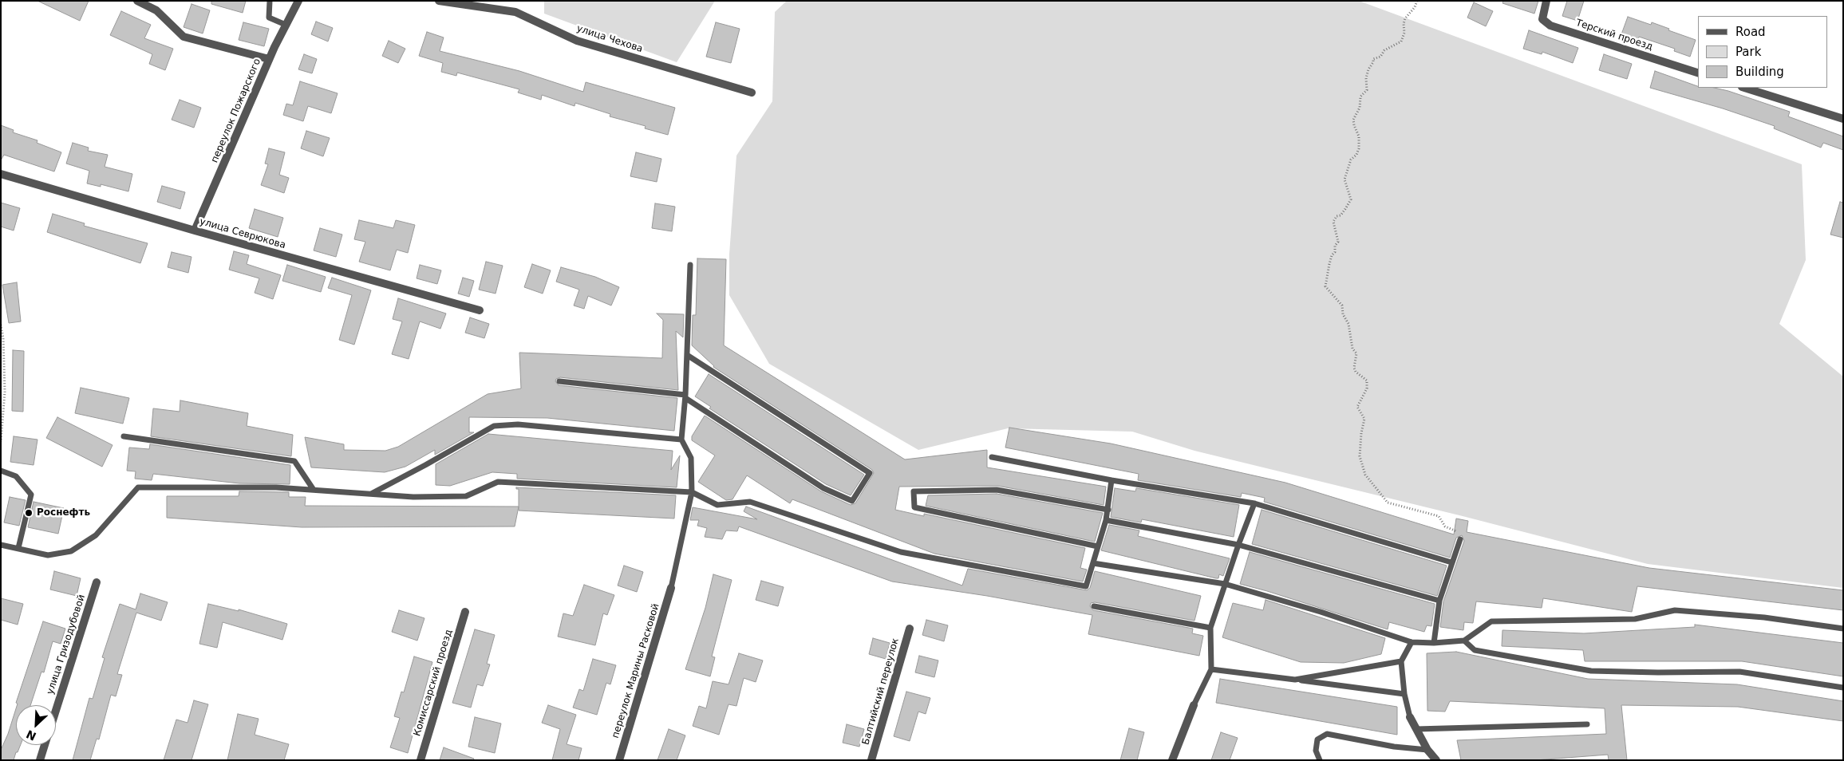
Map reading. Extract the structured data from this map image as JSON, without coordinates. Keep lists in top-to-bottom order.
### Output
{
  "streets": {
    "street": [
      "Терский проезд",
      "улица Чехова",
      "переулок Пожарского",
      "улица Севрюкова",
      "улица Гризодубовой",
      "переулок Марины Расковой",
      "Комиссарский проезд",
      "Балтийский переулок"
    ]
  },
  "crossings": [
    ["переулок Пожарского", "улица Севрюкова"]
  ],
  "places": ["Роснефть"],
  "legend": ["Road", "Park", "Building"],
  "north": "bottom left"
}
